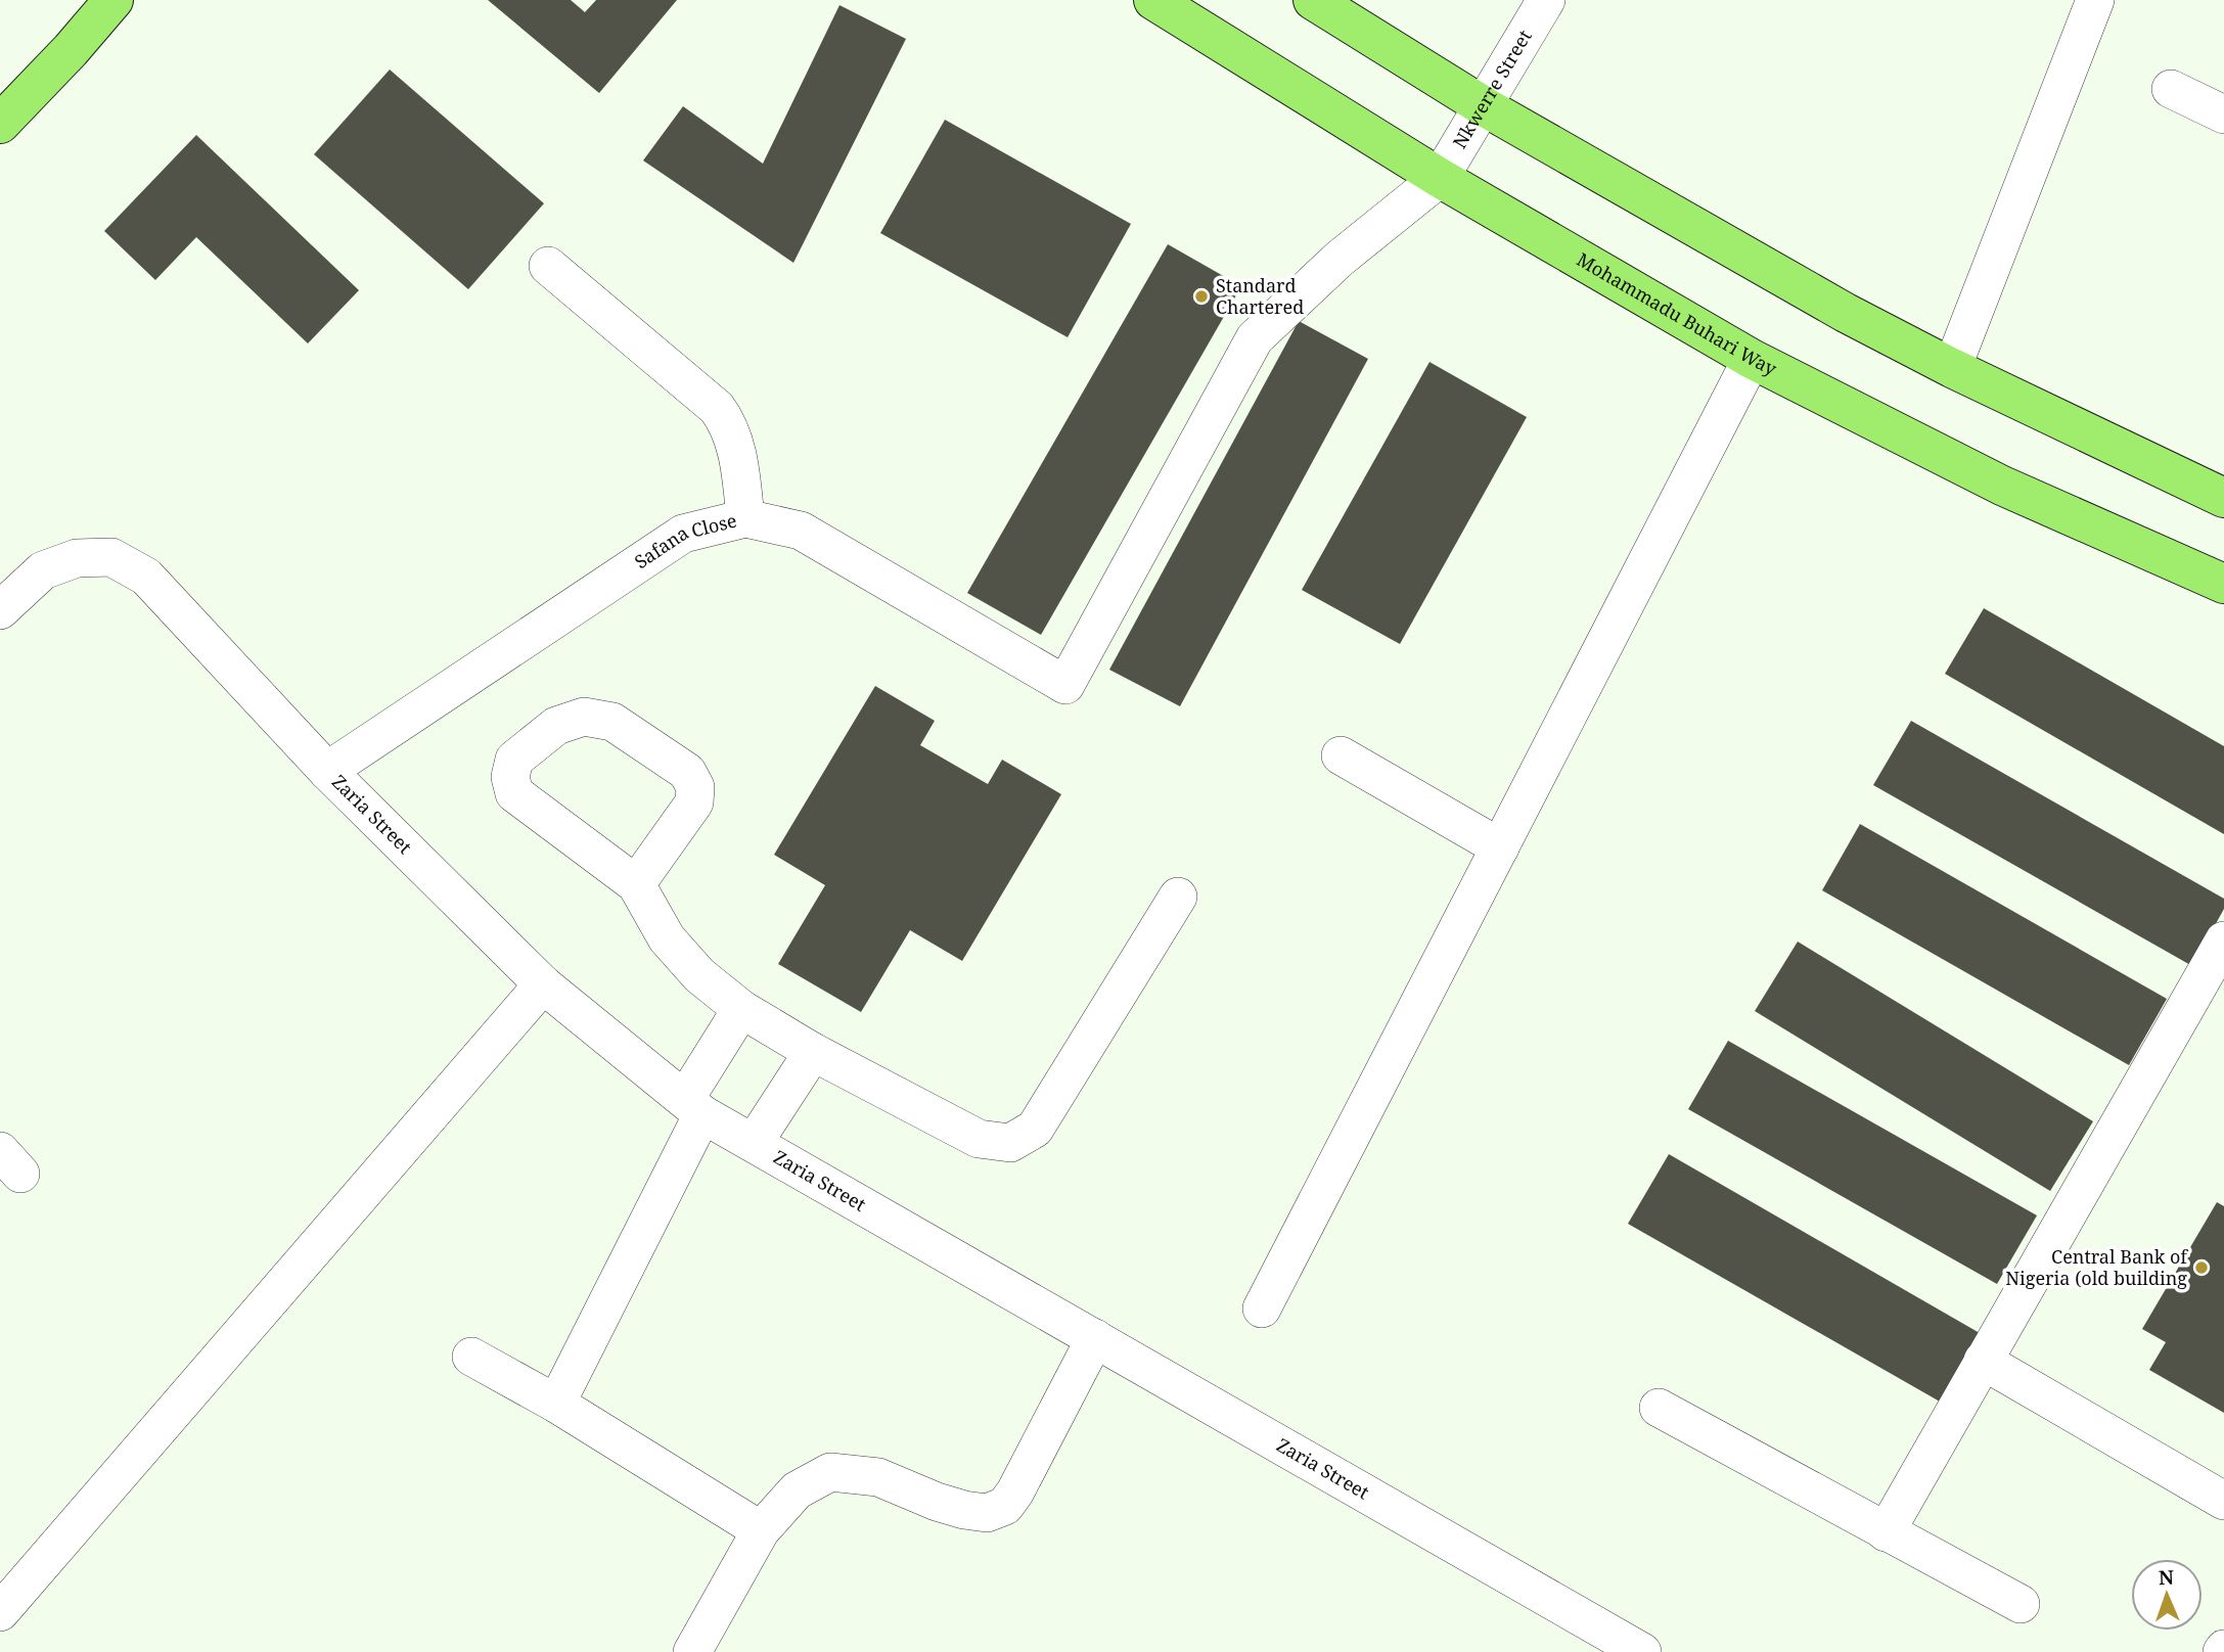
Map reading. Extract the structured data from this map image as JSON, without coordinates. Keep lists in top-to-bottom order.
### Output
{
  "streets": {
    "main road": ["Mohammadu Buhari Way"],
    "street": ["Nkwerre Street", "Safana Close", "Zaria Street"]
  },
  "crossings": [
    ["Nkwerre Street", "Mohammadu Buhari Way"],
    ["Nkwerre Street", "Safana Close"],
    ["Safana Close", "Zaria Street"]
  ],
  "places": ["Standard Chartered", "Central Bank of Nigeria (old building"],
  "north": "top"
}
